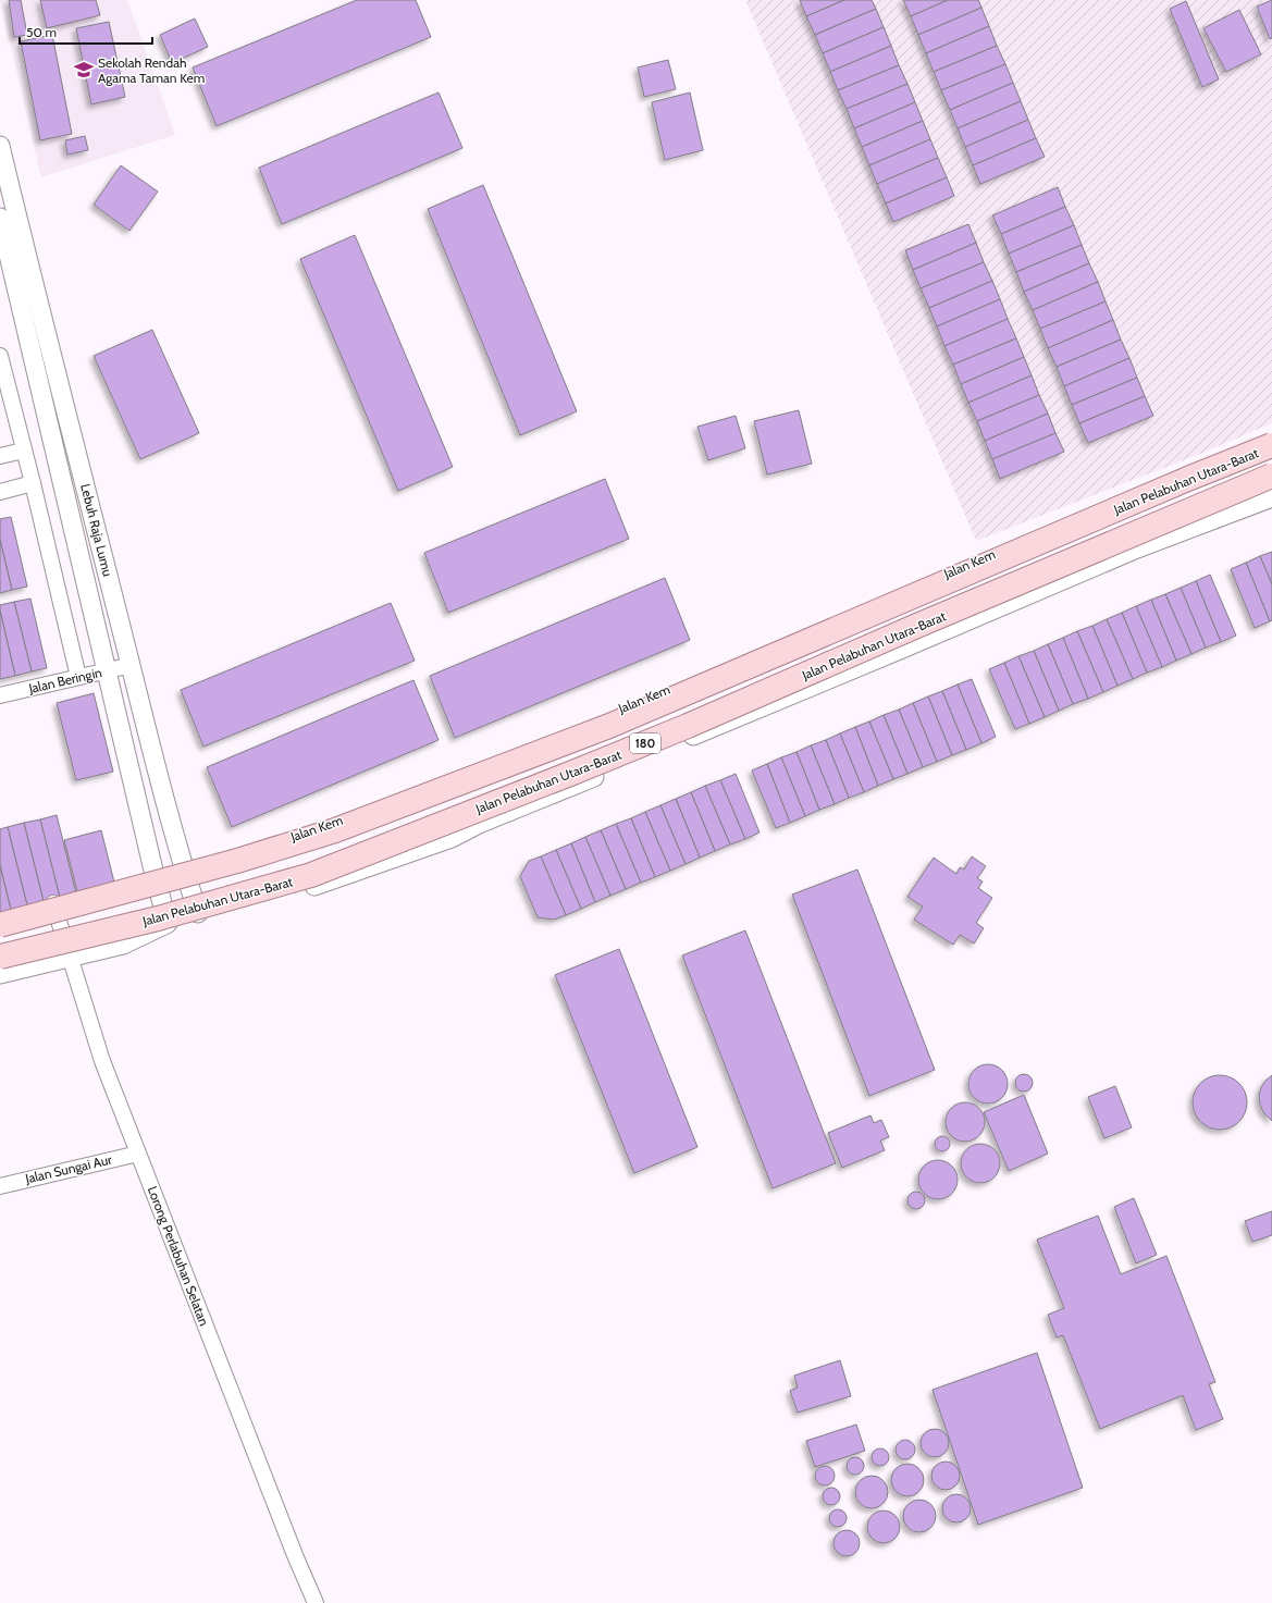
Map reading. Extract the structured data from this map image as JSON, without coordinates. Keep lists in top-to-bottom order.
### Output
{
  "streets": {
    "main road": ["Jalan Pelabuhan Utara-Barat", "180"],
    "street": [
      "Lebuh Raja Lumu",
      "Jalan Kem",
      "Jalan Beringin",
      "Jalan Sungai Aur",
      "Lorong Perlabuhan Selatan"
    ]
  },
  "crossings": [
    ["Lebuh Raja Lumu", "Jalan Kem"],
    ["Lebuh Raja Lumu", "Jalan Beringin"],
    ["Jalan Kem", "Lorong Perlabuhan Selatan"],
    ["Jalan Sungai Aur", "Lorong Perlabuhan Selatan"]
  ],
  "places": {
    "school or university": ["Sekolah Rendah Agama Taman Kem"]
  },
  "scale_bar": "50 m"
}
